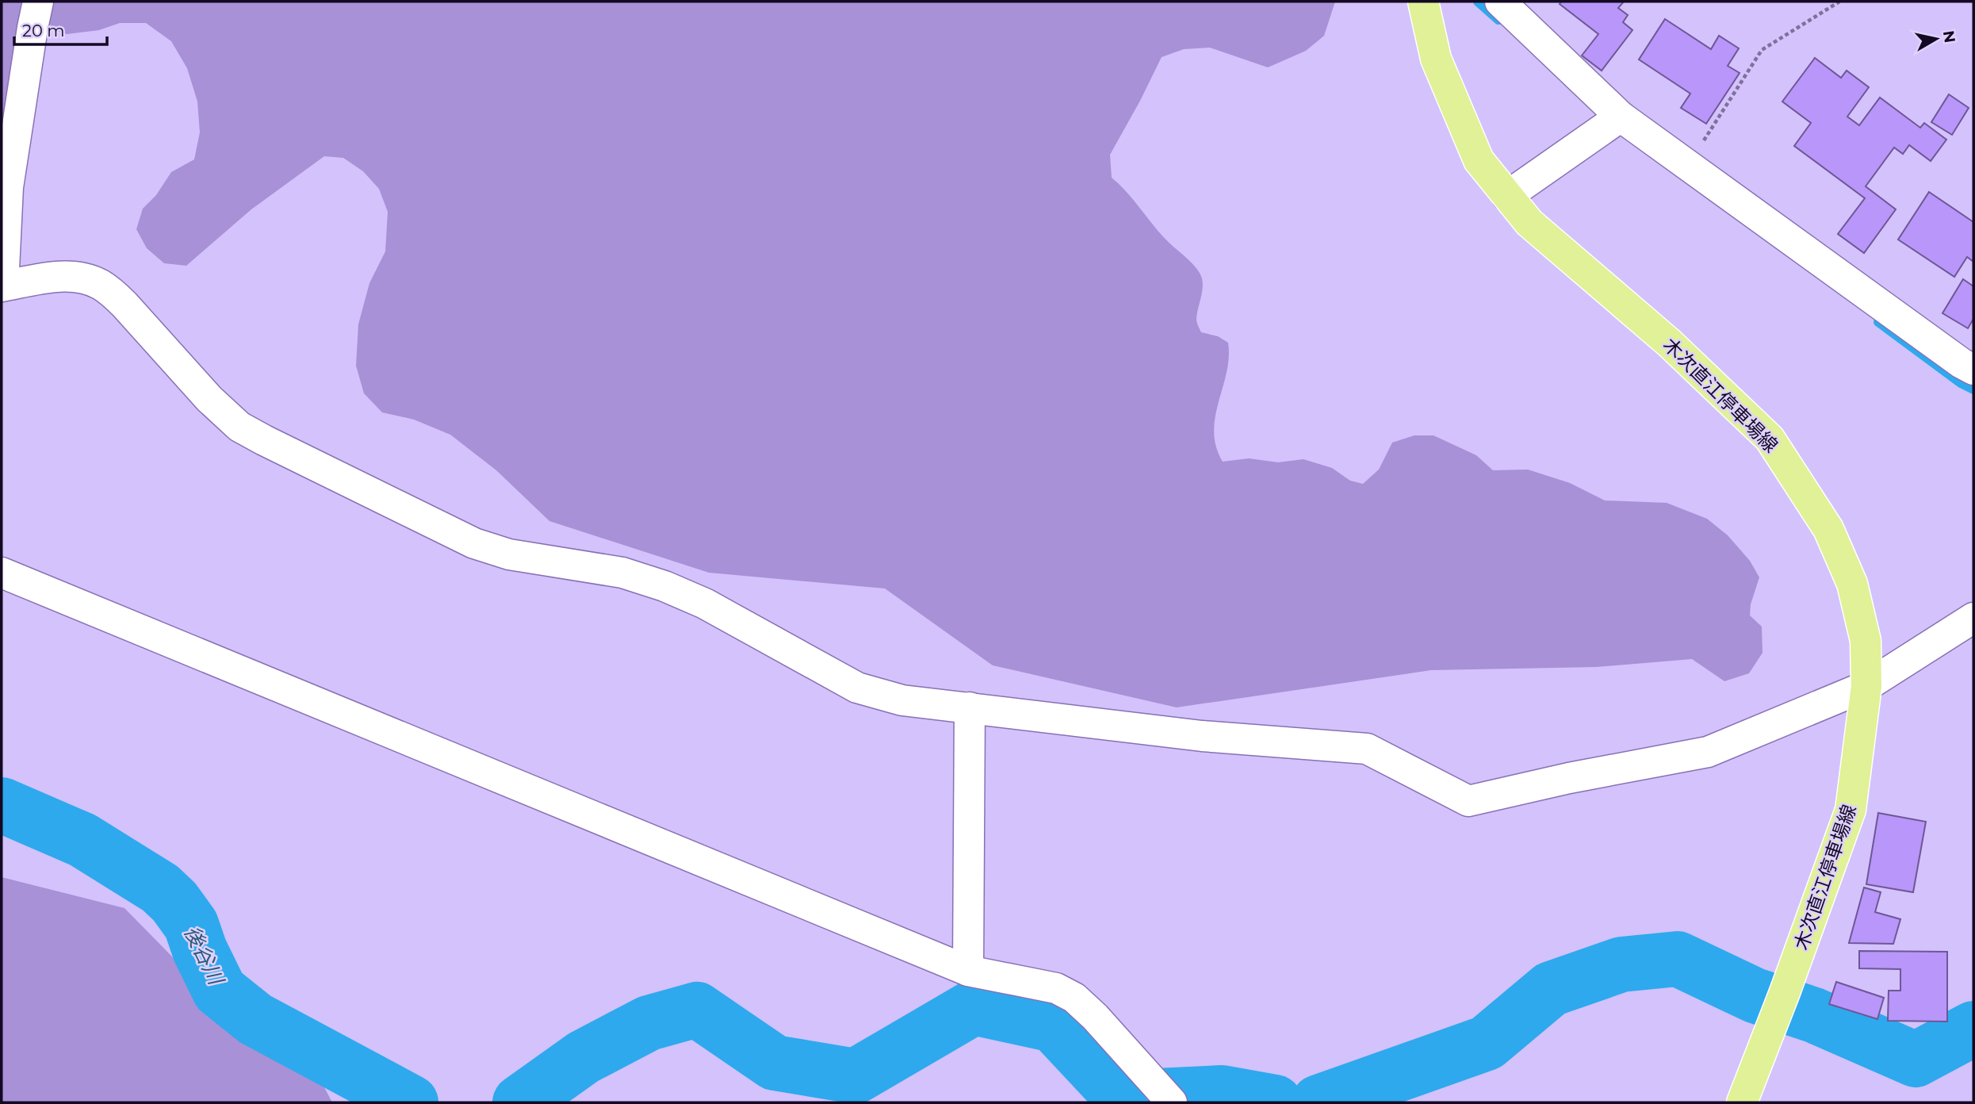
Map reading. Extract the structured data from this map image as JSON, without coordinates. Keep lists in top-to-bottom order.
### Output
{
  "streets": {
    "main road": ["木次直江停車場線"]
  },
  "water": ["後谷川"],
  "scale_bar": "20 m",
  "north": "right"
}
